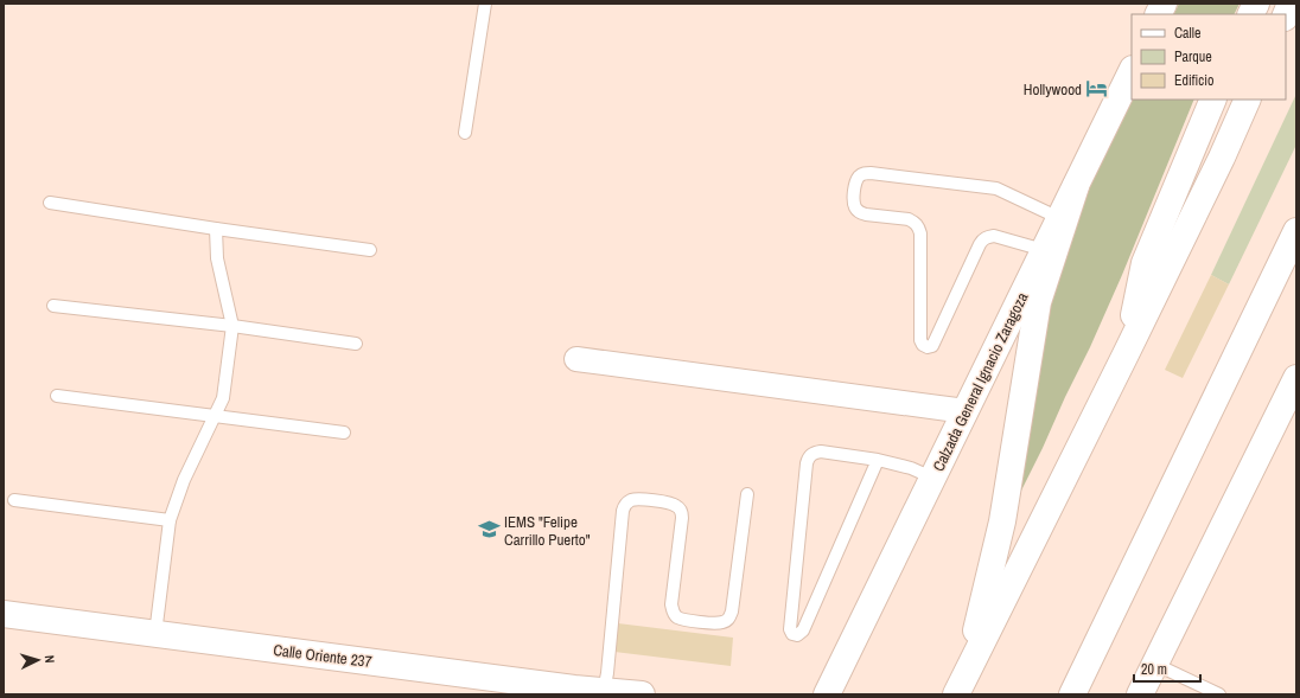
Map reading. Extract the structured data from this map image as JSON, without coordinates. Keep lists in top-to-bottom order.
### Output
{
  "streets": {
    "main road": ["Calzada General Ignacio Zaragoza", "Calle Oriente 237"]
  },
  "places": {
    "hotel": ["Hollywood"],
    "school or university": ["IEMS \"Felipe Carrillo Puerto\""]
  },
  "legend": ["Calle", "Parque", "Edificio"],
  "scale_bar": "20 m",
  "north": "right"
}
